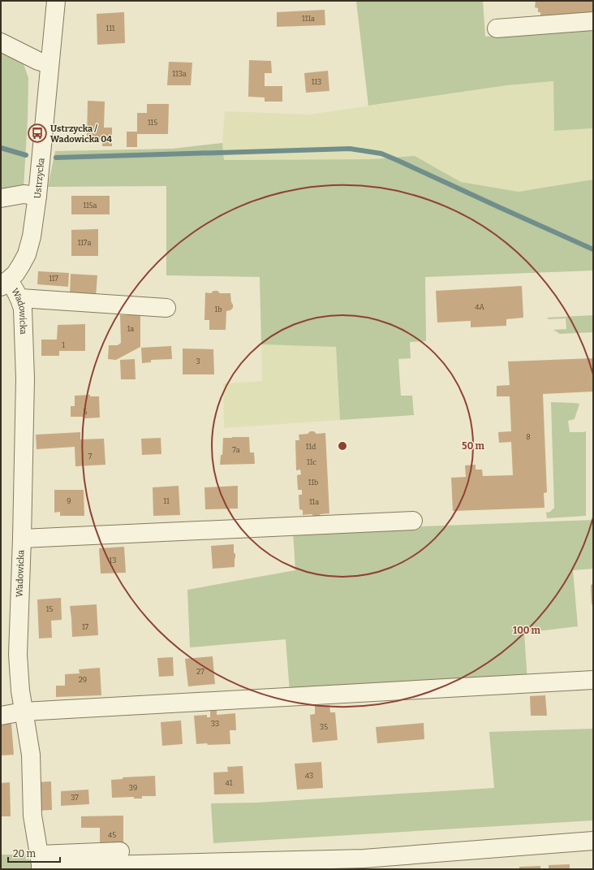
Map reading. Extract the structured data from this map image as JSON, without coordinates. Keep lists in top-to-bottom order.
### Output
{
  "streets": {
    "street": ["Ustrzycka", "Wadowicka"]
  },
  "crossings": [
    ["Ustrzycka", "Wadowicka"]
  ],
  "places": {
    "bus stop": ["Ustrzycka / Wadowicka 04"]
  },
  "house_numbers": [
    "111a",
    "111",
    "113a",
    "113",
    "115",
    "115a",
    "117a",
    "117",
    "4A",
    "1b",
    "1a",
    "1",
    "3",
    "5",
    "8",
    "11d",
    "7a",
    "7",
    "11c",
    "11b",
    "9",
    "11",
    "11a",
    "13",
    "15",
    "17",
    "27",
    "29",
    "33",
    "35",
    "43",
    "41",
    "39",
    "37",
    "45"
  ],
  "scale_bar": "20 m",
  "rings": ["50 m", "100 m"]
}
